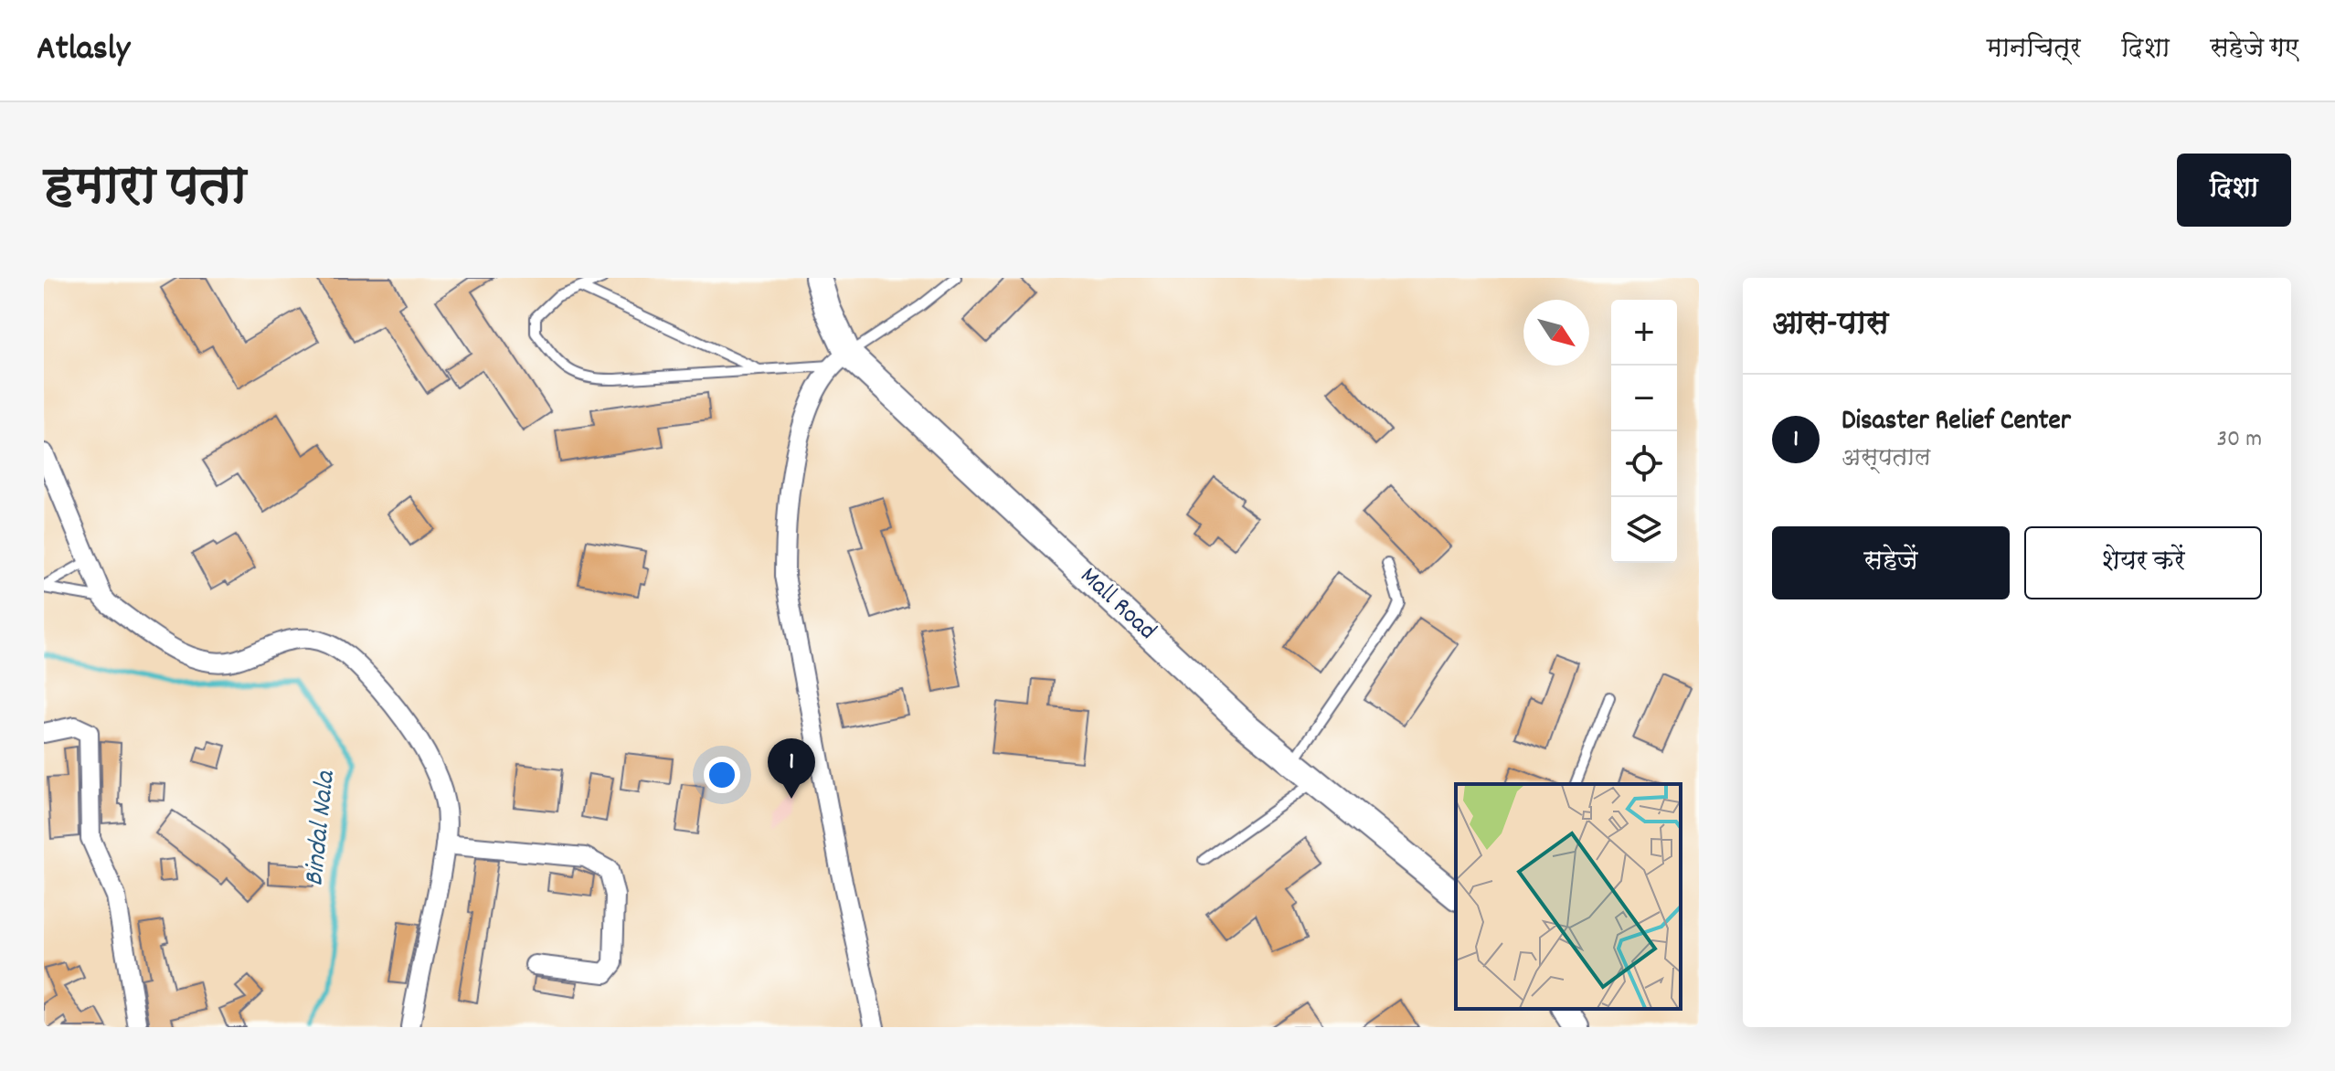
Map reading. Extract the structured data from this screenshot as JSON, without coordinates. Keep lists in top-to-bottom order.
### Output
{
  "streets": {
    "street": ["Mall Road"]
  },
  "water": ["Bindal Nala"],
  "north": "bottom right",
  "page": {
    "header": "Atlasly",
    "nav": ["मानचित्र", "दिशा", "सहेजे गए"],
    "title": "हमारा पता",
    "buttons": [
      "दिशा",
      ["सहेजें", "शेयर करें"]
    ],
    "heading": "आस-पास",
    "map_buttons": ["+", "−"],
    "list": [
      {
        "mark": "1",
        "name": "Disaster Relief Center",
        "note": "अस्पताल",
        "value": "30 m"
      }
    ],
    "pins": "1"
  }
}
